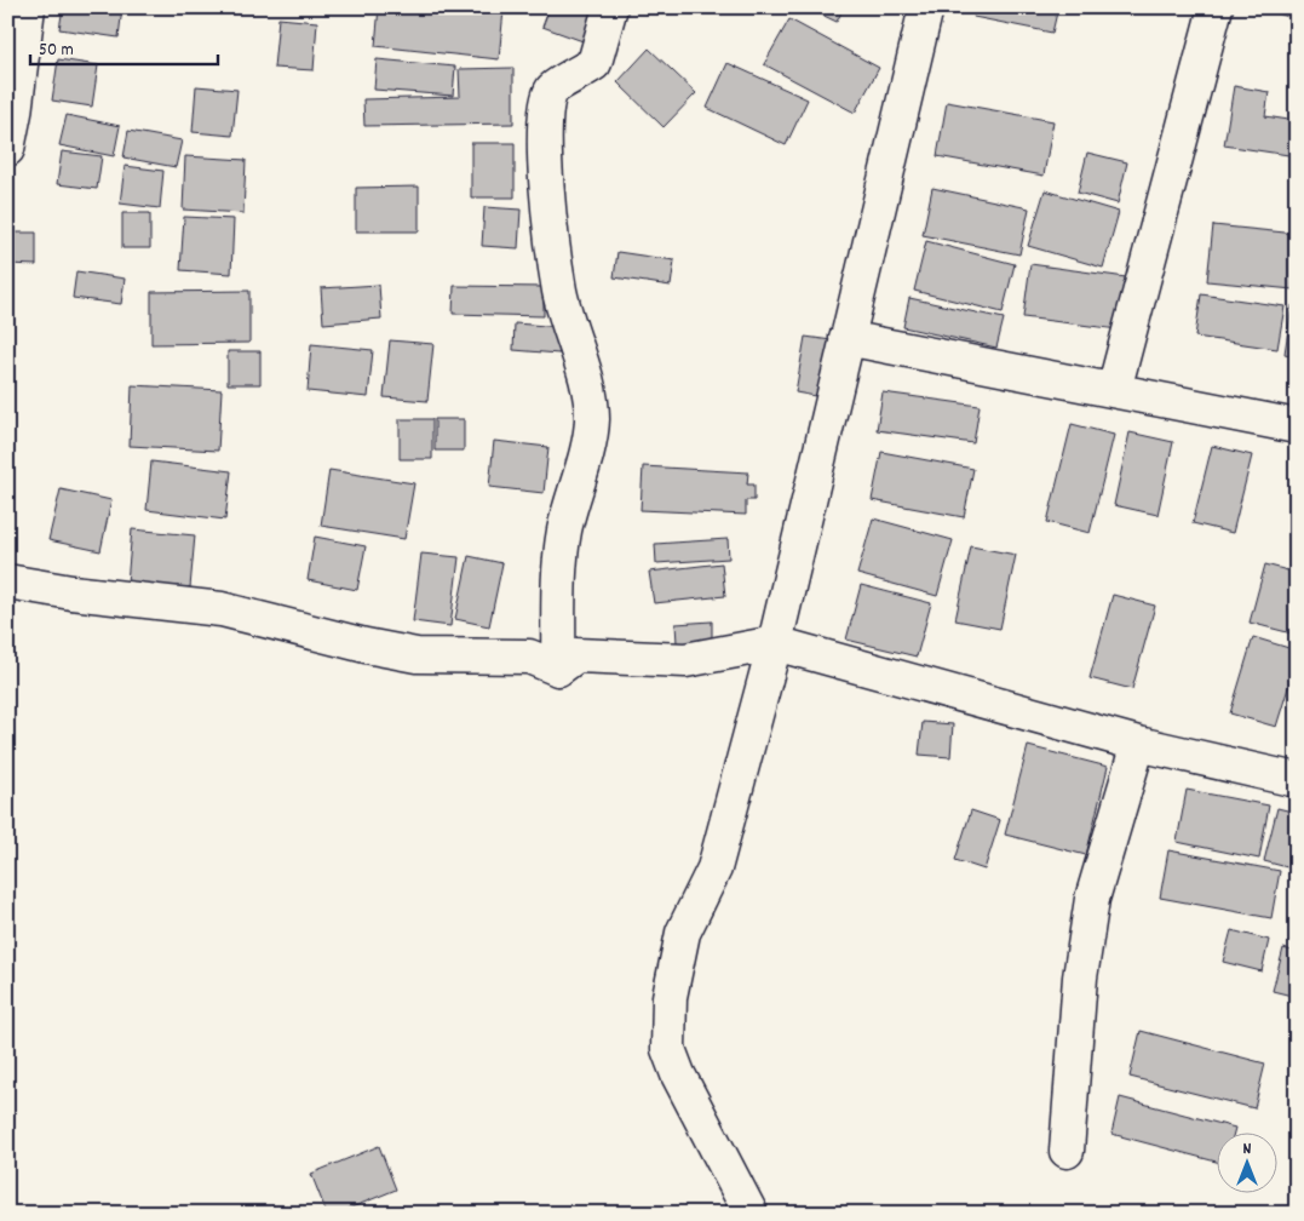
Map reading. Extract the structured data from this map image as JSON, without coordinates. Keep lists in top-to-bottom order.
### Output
{
  "scale_bar": "50 m",
  "north": "top"
}
